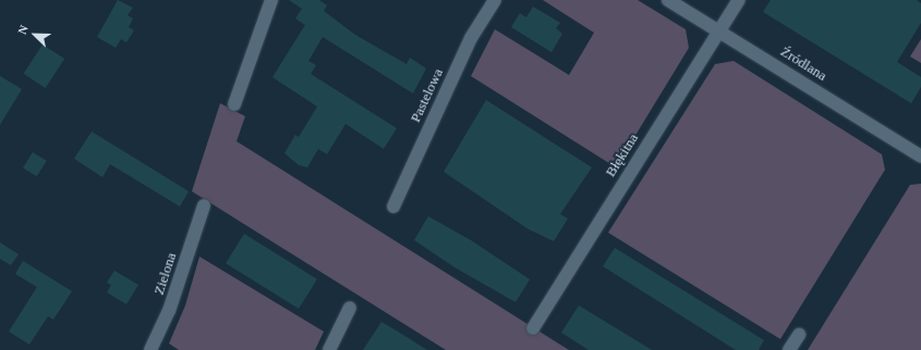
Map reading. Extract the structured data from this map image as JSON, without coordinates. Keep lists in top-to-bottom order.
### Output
{
  "streets": {
    "street": [
      "Źródlana",
      "Pastelowa",
      "Błękitna",
      "Zielona"
    ]
  },
  "crossings": [
    ["Źródlana", "Błękitna"]
  ],
  "north": "top left"
}
